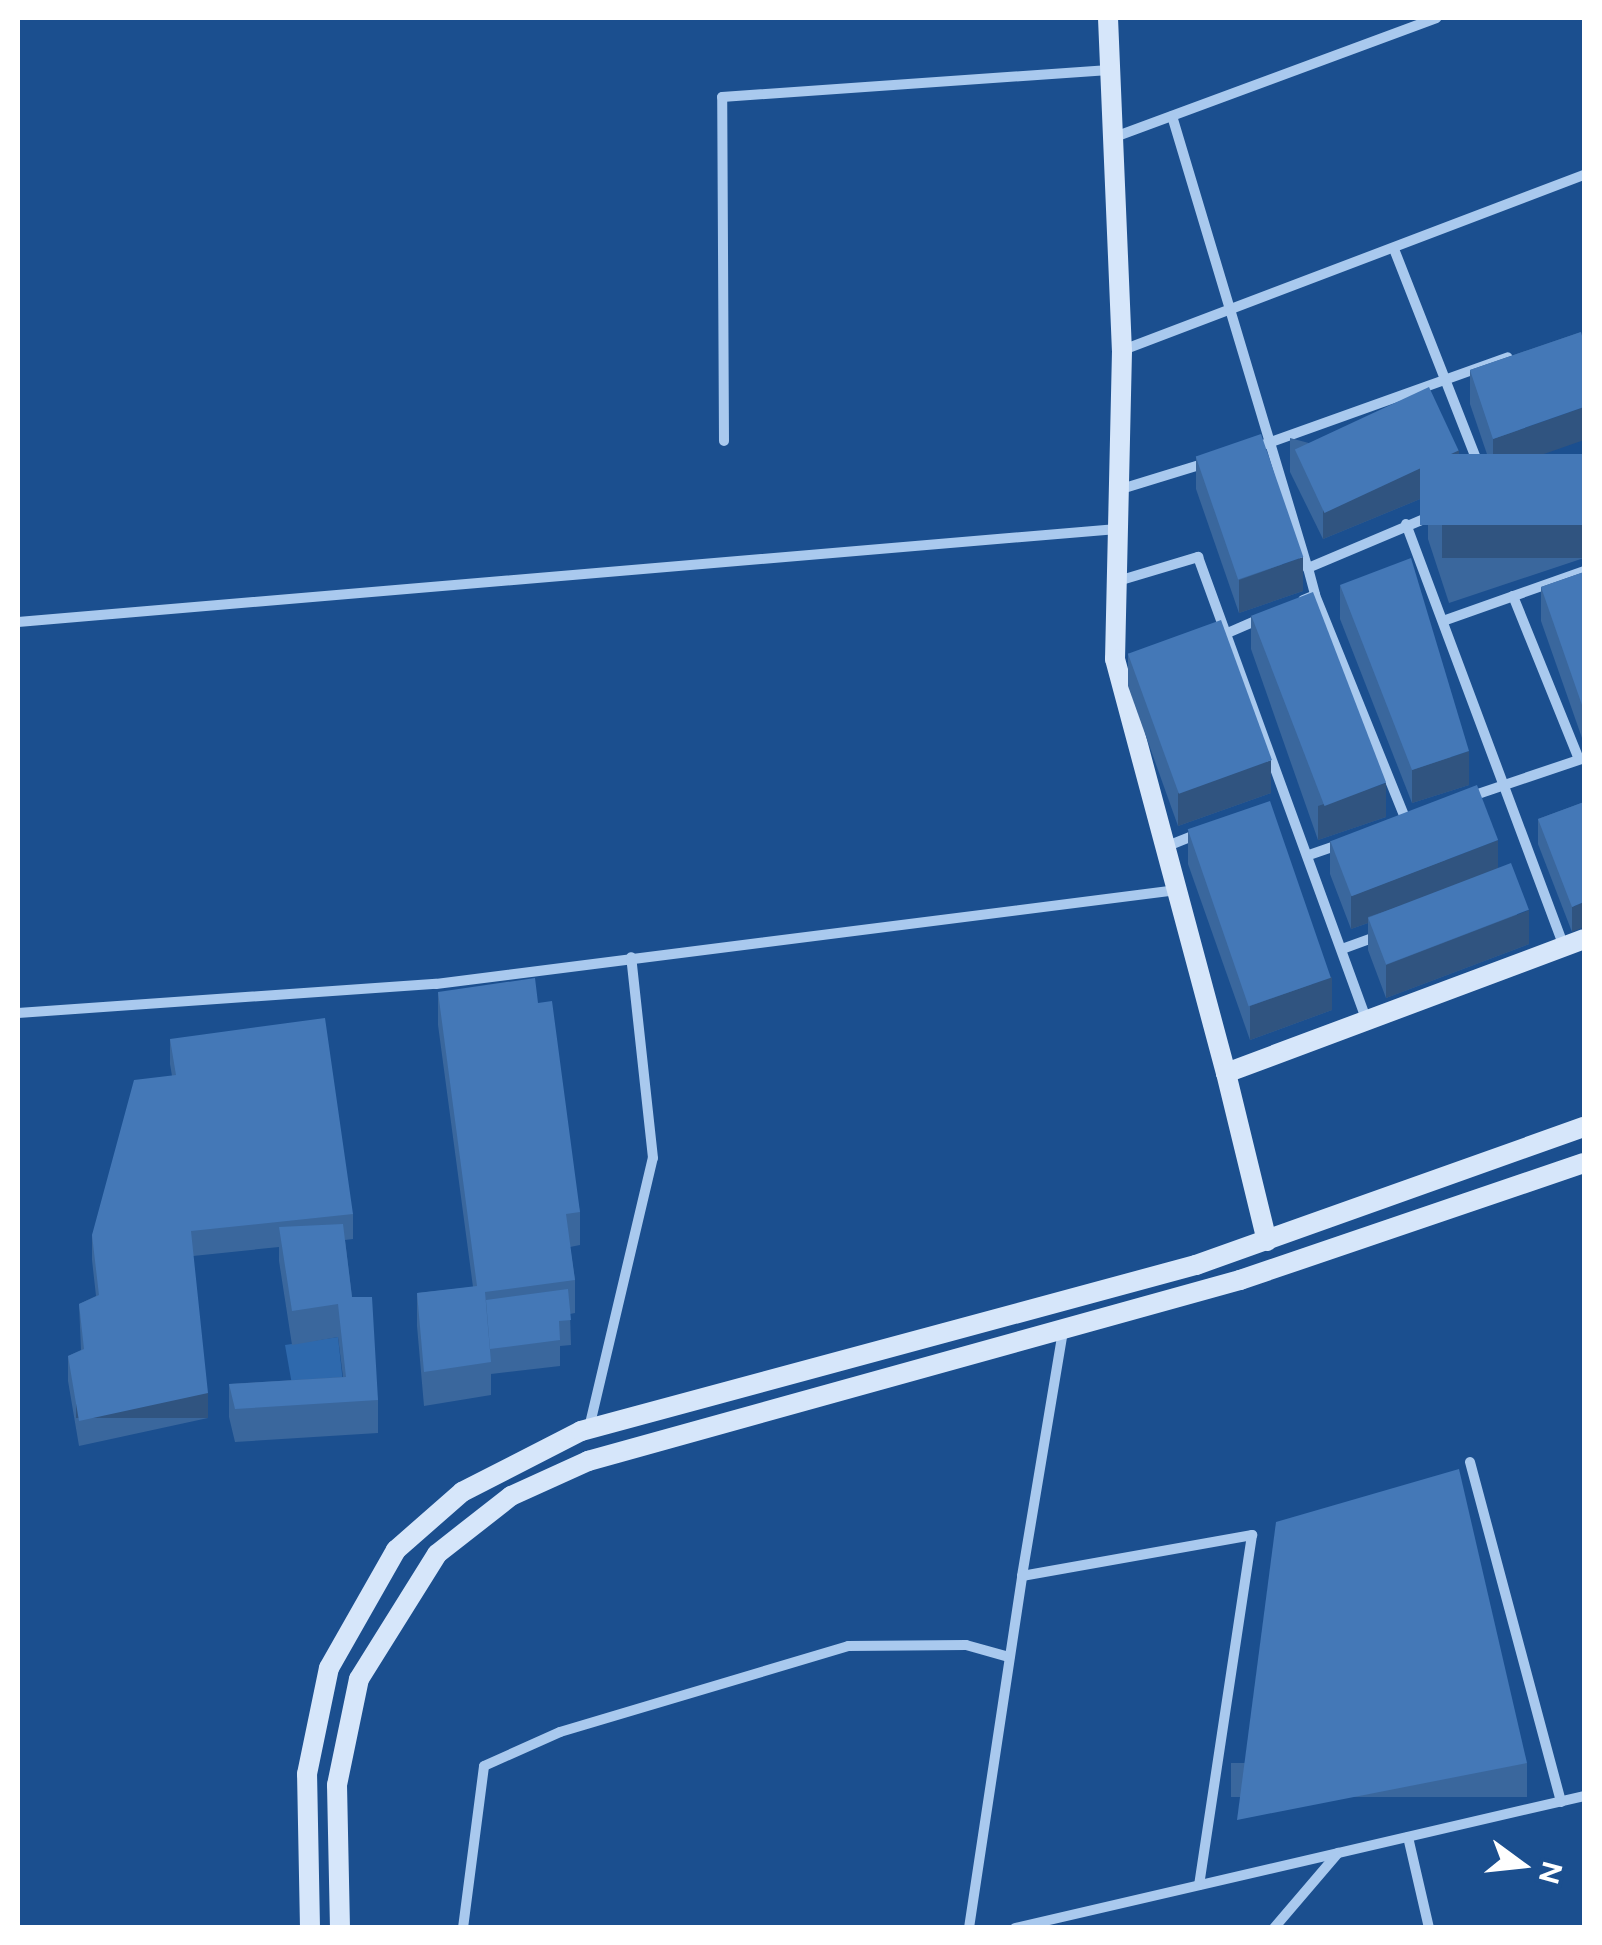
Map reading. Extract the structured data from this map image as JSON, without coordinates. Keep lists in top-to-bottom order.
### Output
{
  "north": "right"
}
